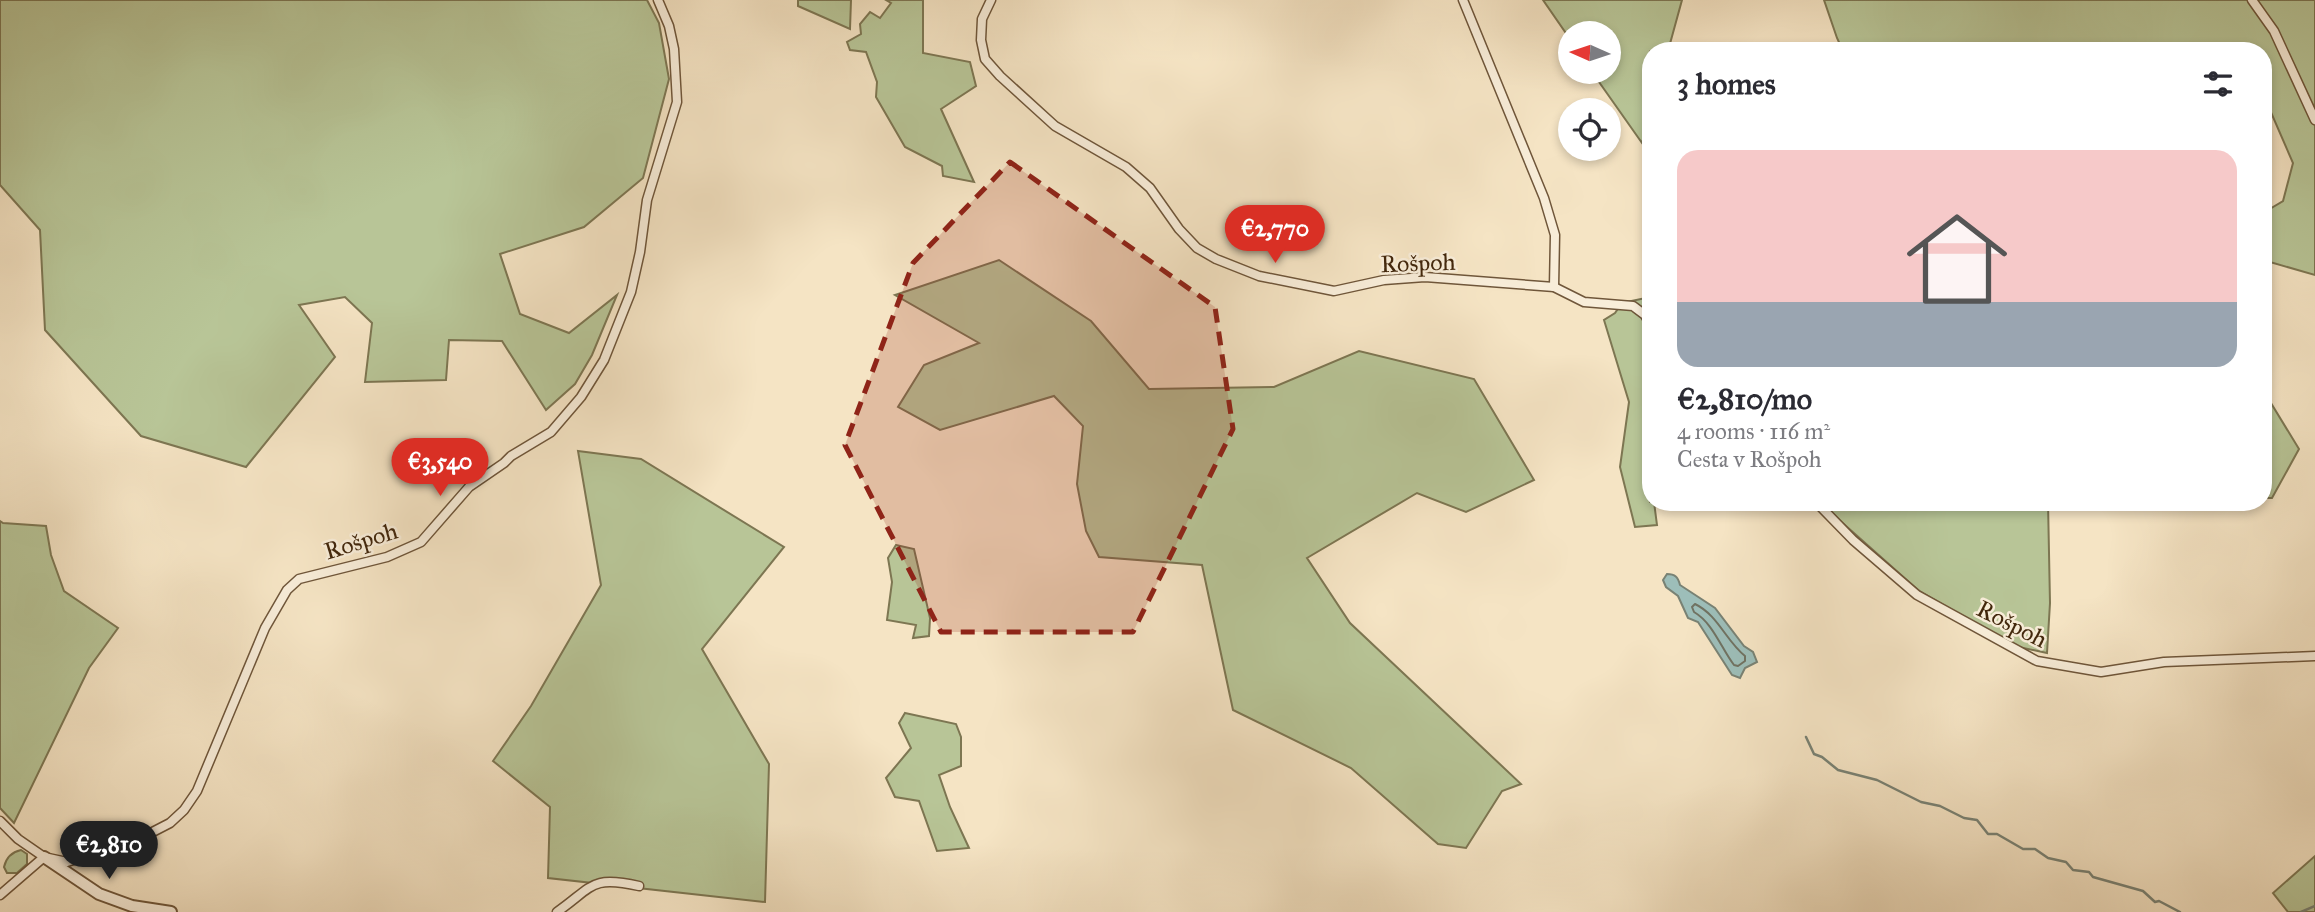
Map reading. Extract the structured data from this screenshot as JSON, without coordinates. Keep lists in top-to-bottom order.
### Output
{
  "streets": {
    "street": ["Rošpoh"]
  },
  "north": "left",
  "page": {
    "heading": "3 homes",
    "list": [
      {
        "name": "€2,810/mo",
        "note": "4 rooms · 116 m² · Cesta v Rošpoh"
      }
    ],
    "price": ["€2,770", "€3,540", "€2,810"]
  }
}
